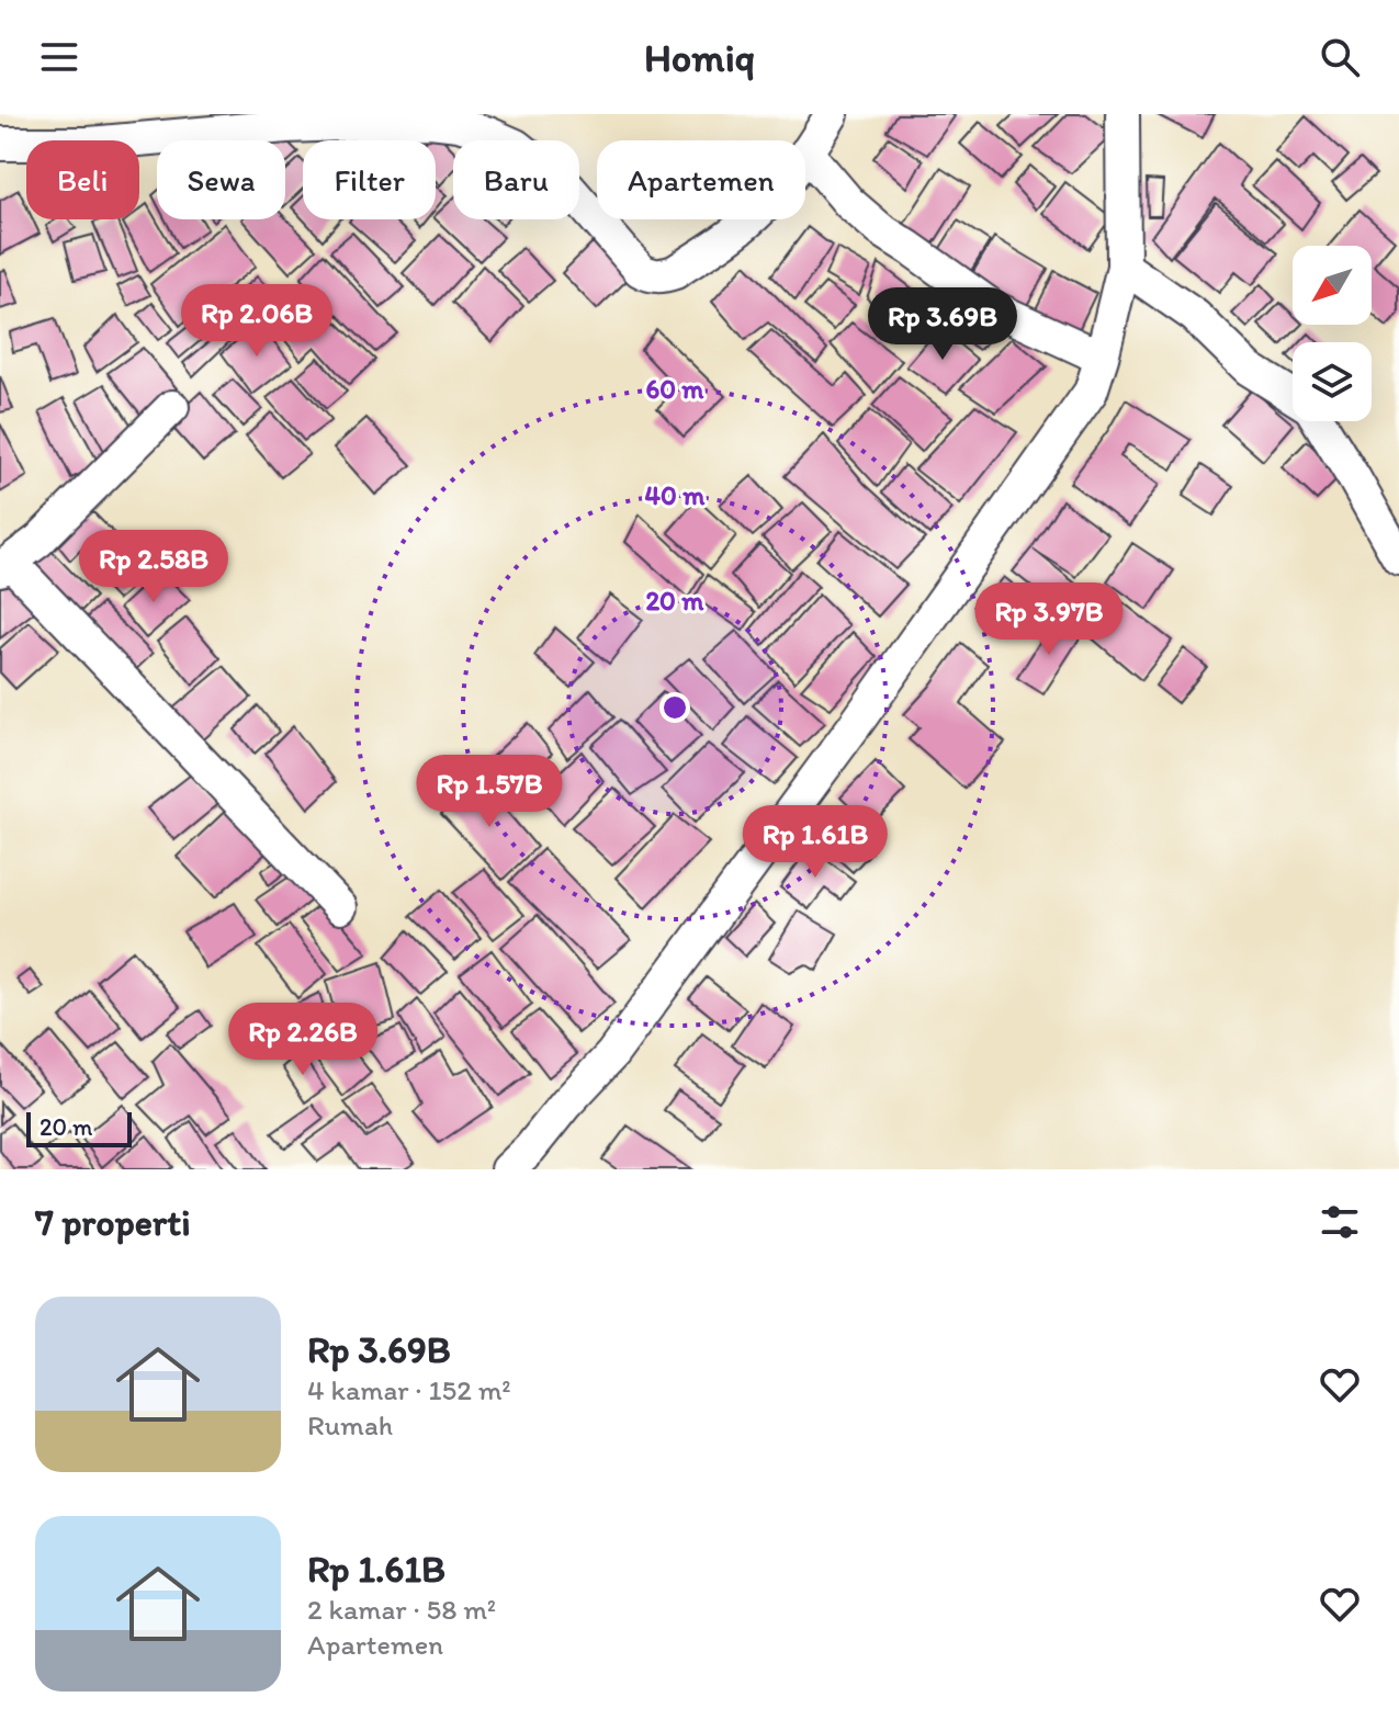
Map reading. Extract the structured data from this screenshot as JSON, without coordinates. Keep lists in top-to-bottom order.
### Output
{
  "scale_bar": "20 m",
  "north": "bottom left",
  "page": {
    "header": "Homiq",
    "chip": [
      "Beli",
      "Sewa",
      "Filter",
      "Baru",
      "Apartemen"
    ],
    "price": [
      "Rp 2.06B",
      "Rp 3.69B",
      "Rp 2.58B",
      "Rp 3.97B",
      "Rp 1.57B",
      "Rp 1.61B",
      "Rp 2.26B"
    ],
    "scale": "20 m",
    "heading": "7 properti",
    "list": [
      {
        "name": "Rp 3.69B",
        "note": "4 kamar · 152 m² · Rumah"
      },
      {
        "name": "Rp 1.61B",
        "note": "2 kamar · 58 m² · Apartemen"
      }
    ]
  },
  "rings": ["60 m", "40 m", "20 m"]
}
